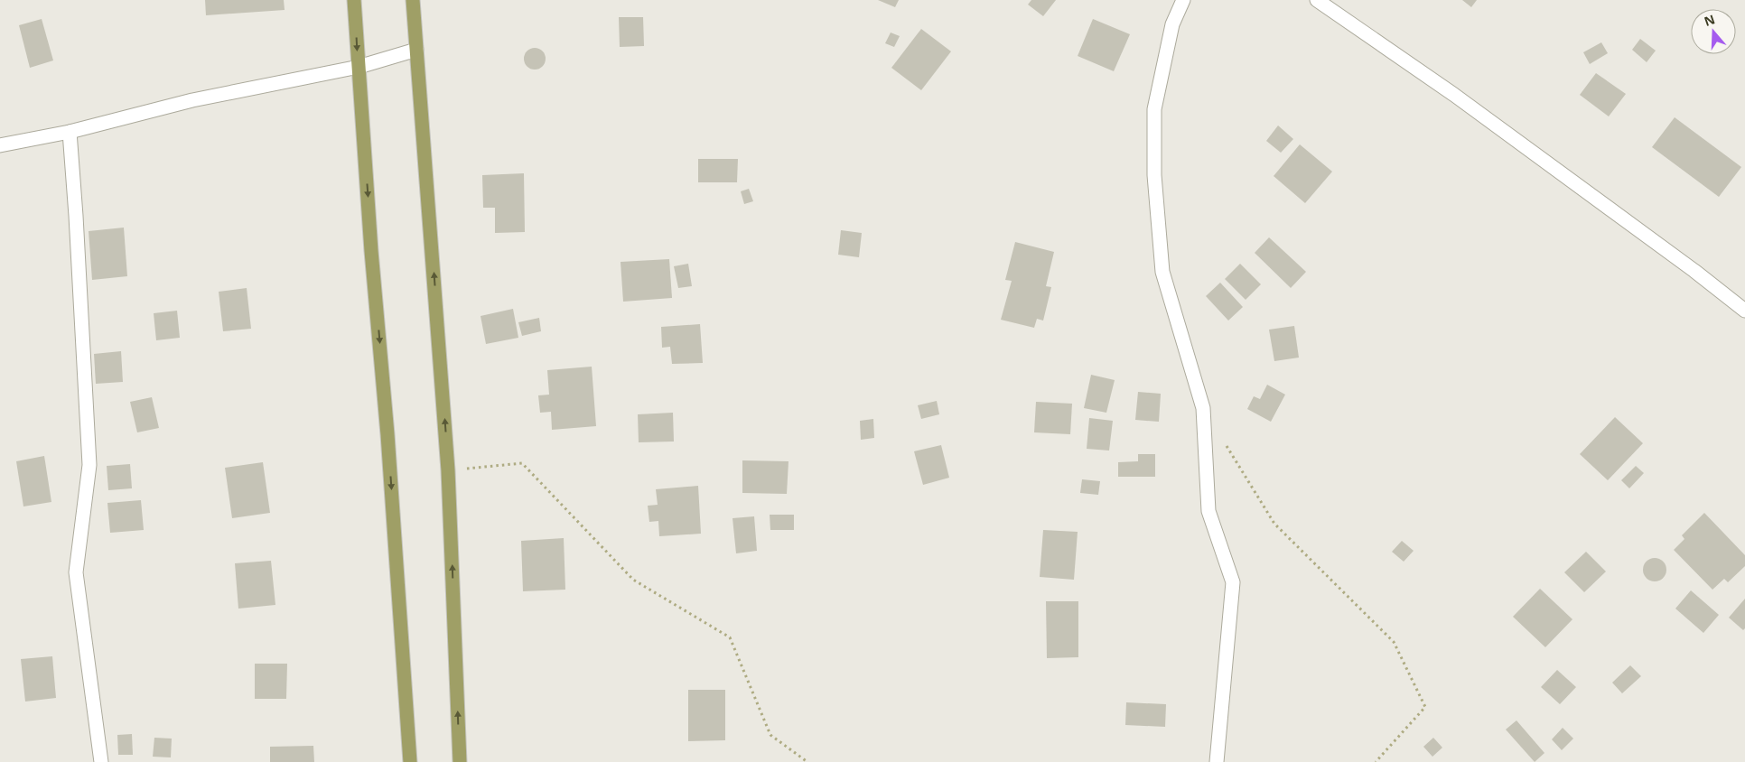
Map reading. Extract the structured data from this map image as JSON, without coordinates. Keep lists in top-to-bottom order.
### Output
{
  "north": "top"
}
